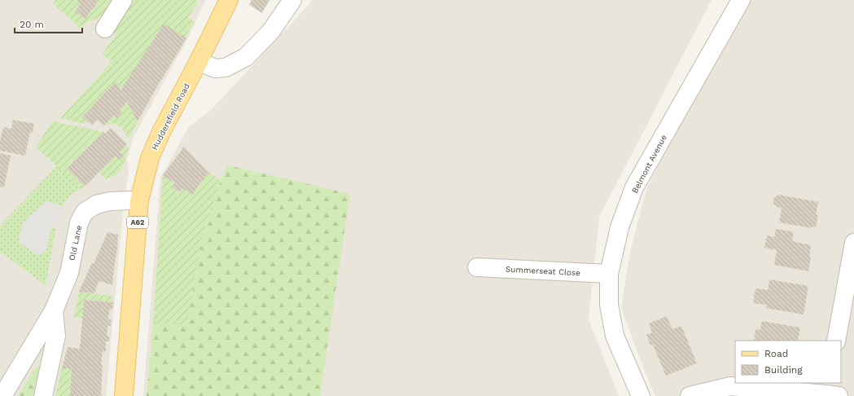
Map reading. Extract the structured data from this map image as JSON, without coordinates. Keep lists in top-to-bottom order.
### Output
{
  "streets": {
    "main road": ["Huddersfield Road", "A62"],
    "street": ["Belmont Avenue", "Old Lane", "Summerseat Close"]
  },
  "crossings": [
    ["Huddersfield Road", "Old Lane"],
    ["Belmont Avenue", "Summerseat Close"]
  ],
  "legend": ["Road", "Building"],
  "scale_bar": "20 m"
}
